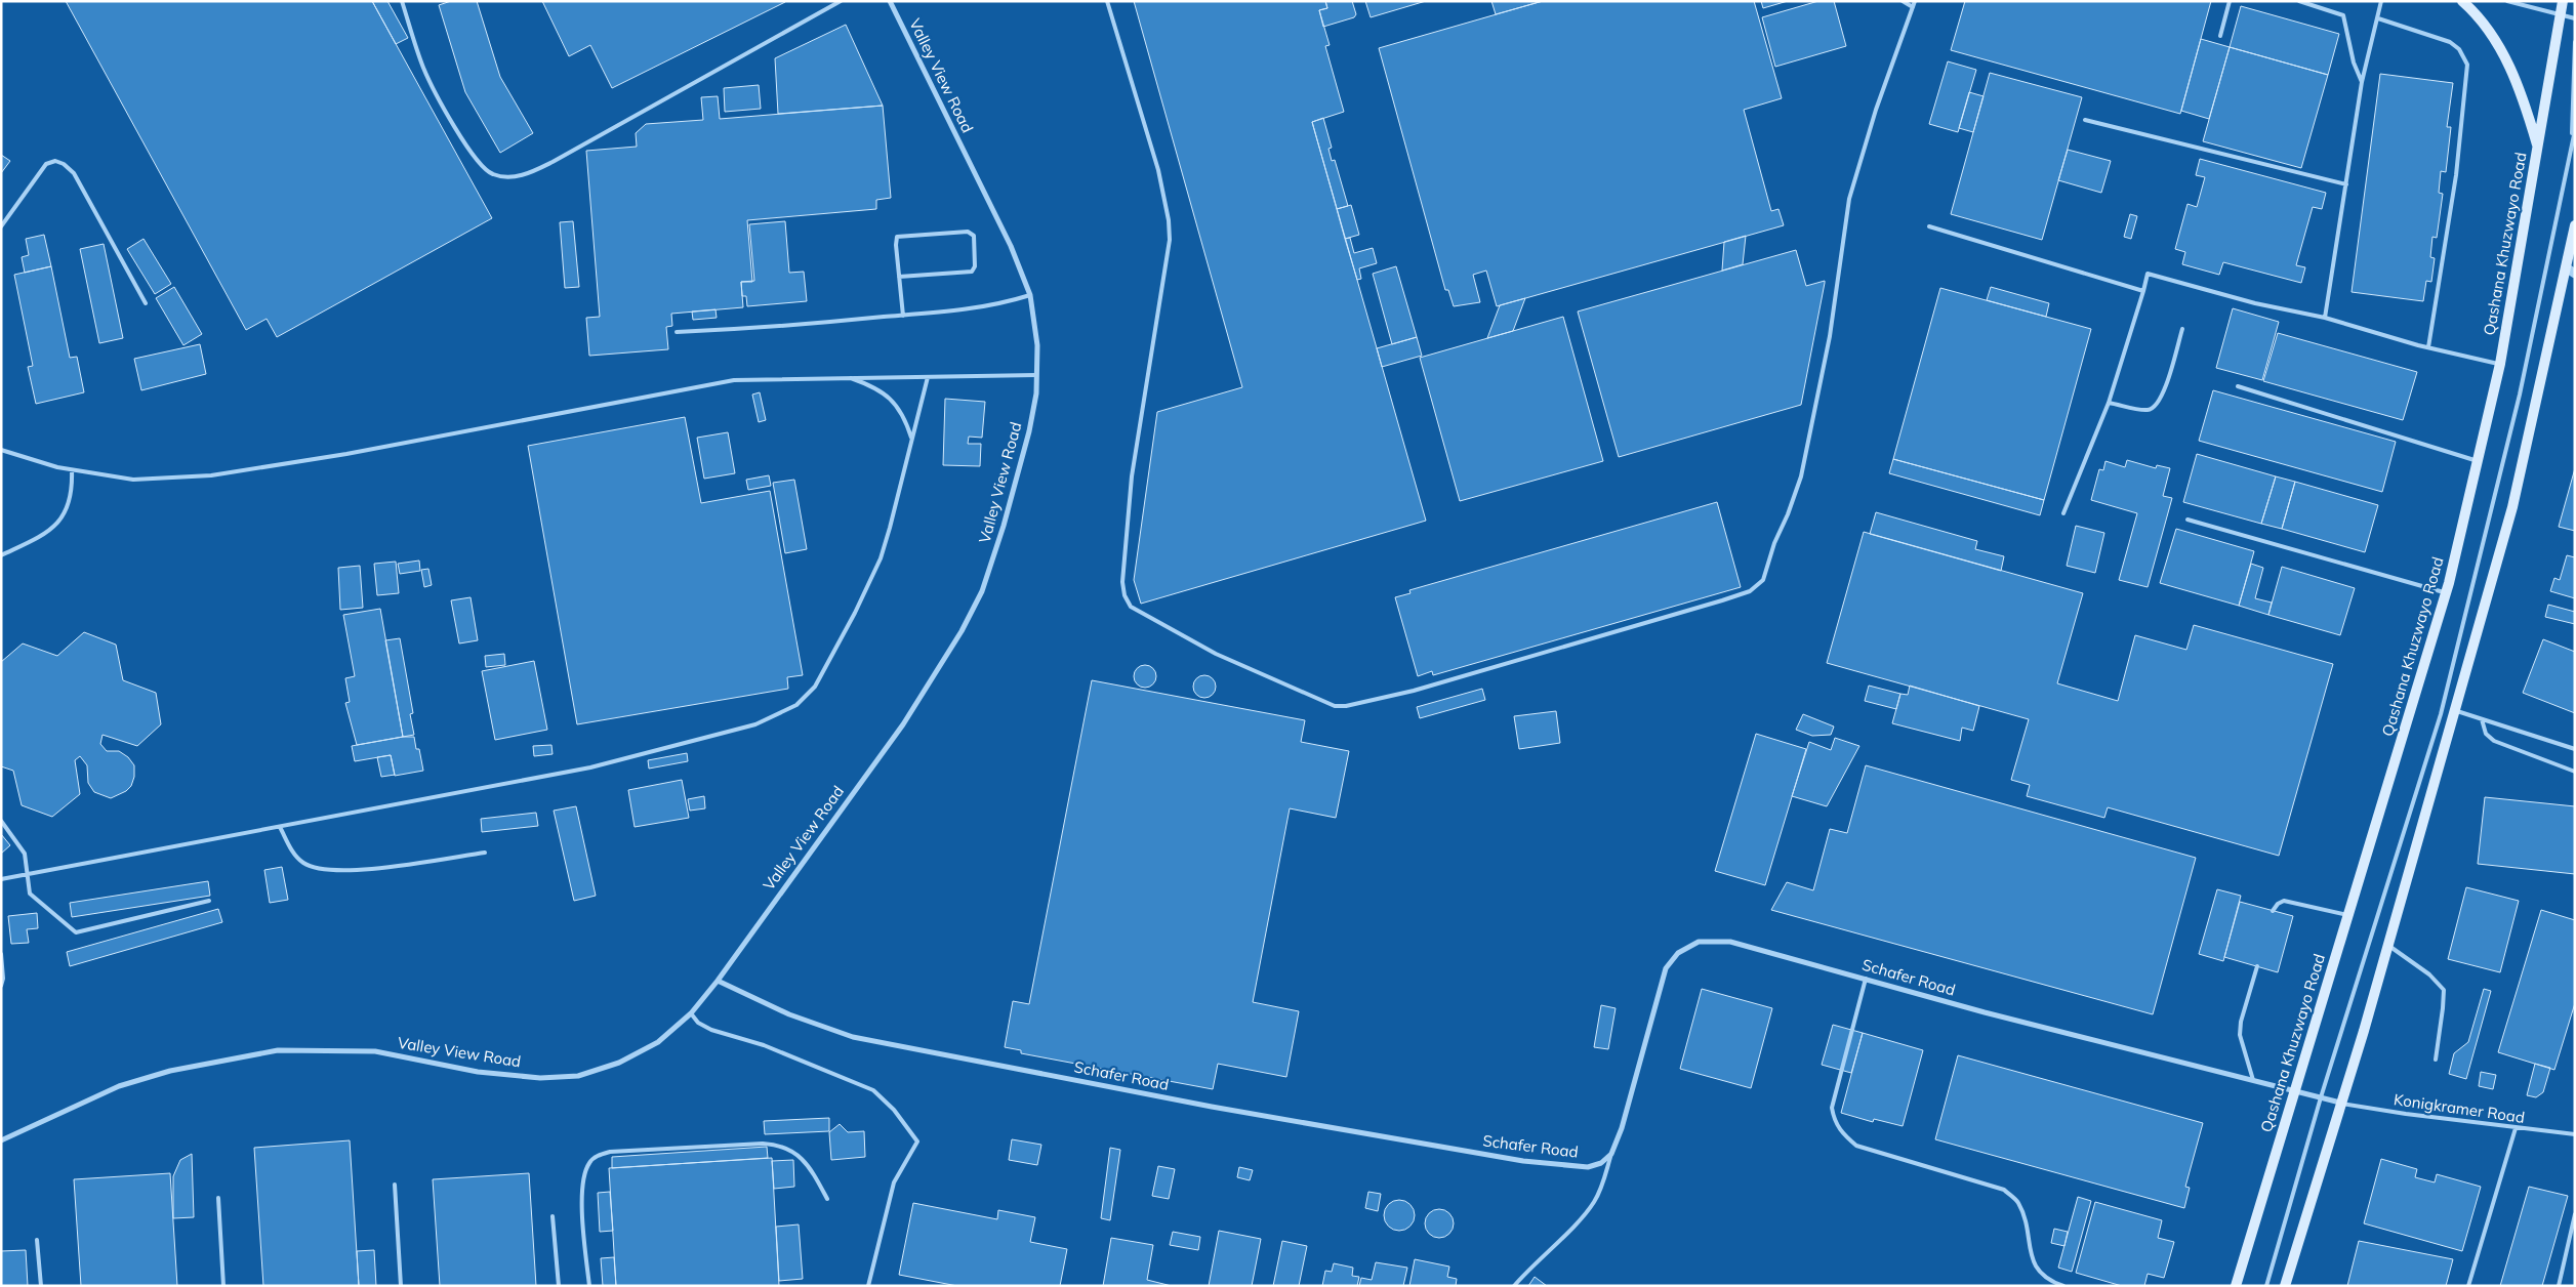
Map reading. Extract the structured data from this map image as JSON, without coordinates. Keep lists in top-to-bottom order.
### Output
{
  "streets": {
    "main road": ["Qashana Khuzwayo Road"],
    "street": ["Valley View Road", "Schafer Road"],
    "lane": ["Konigkramer Road"]
  },
  "crossings": [
    ["Valley View Road", "Schafer Road"],
    ["Qashana Khuzwayo Road", "Schafer Road"],
    ["Schafer Road", "Konigkramer Road"]
  ]
}
